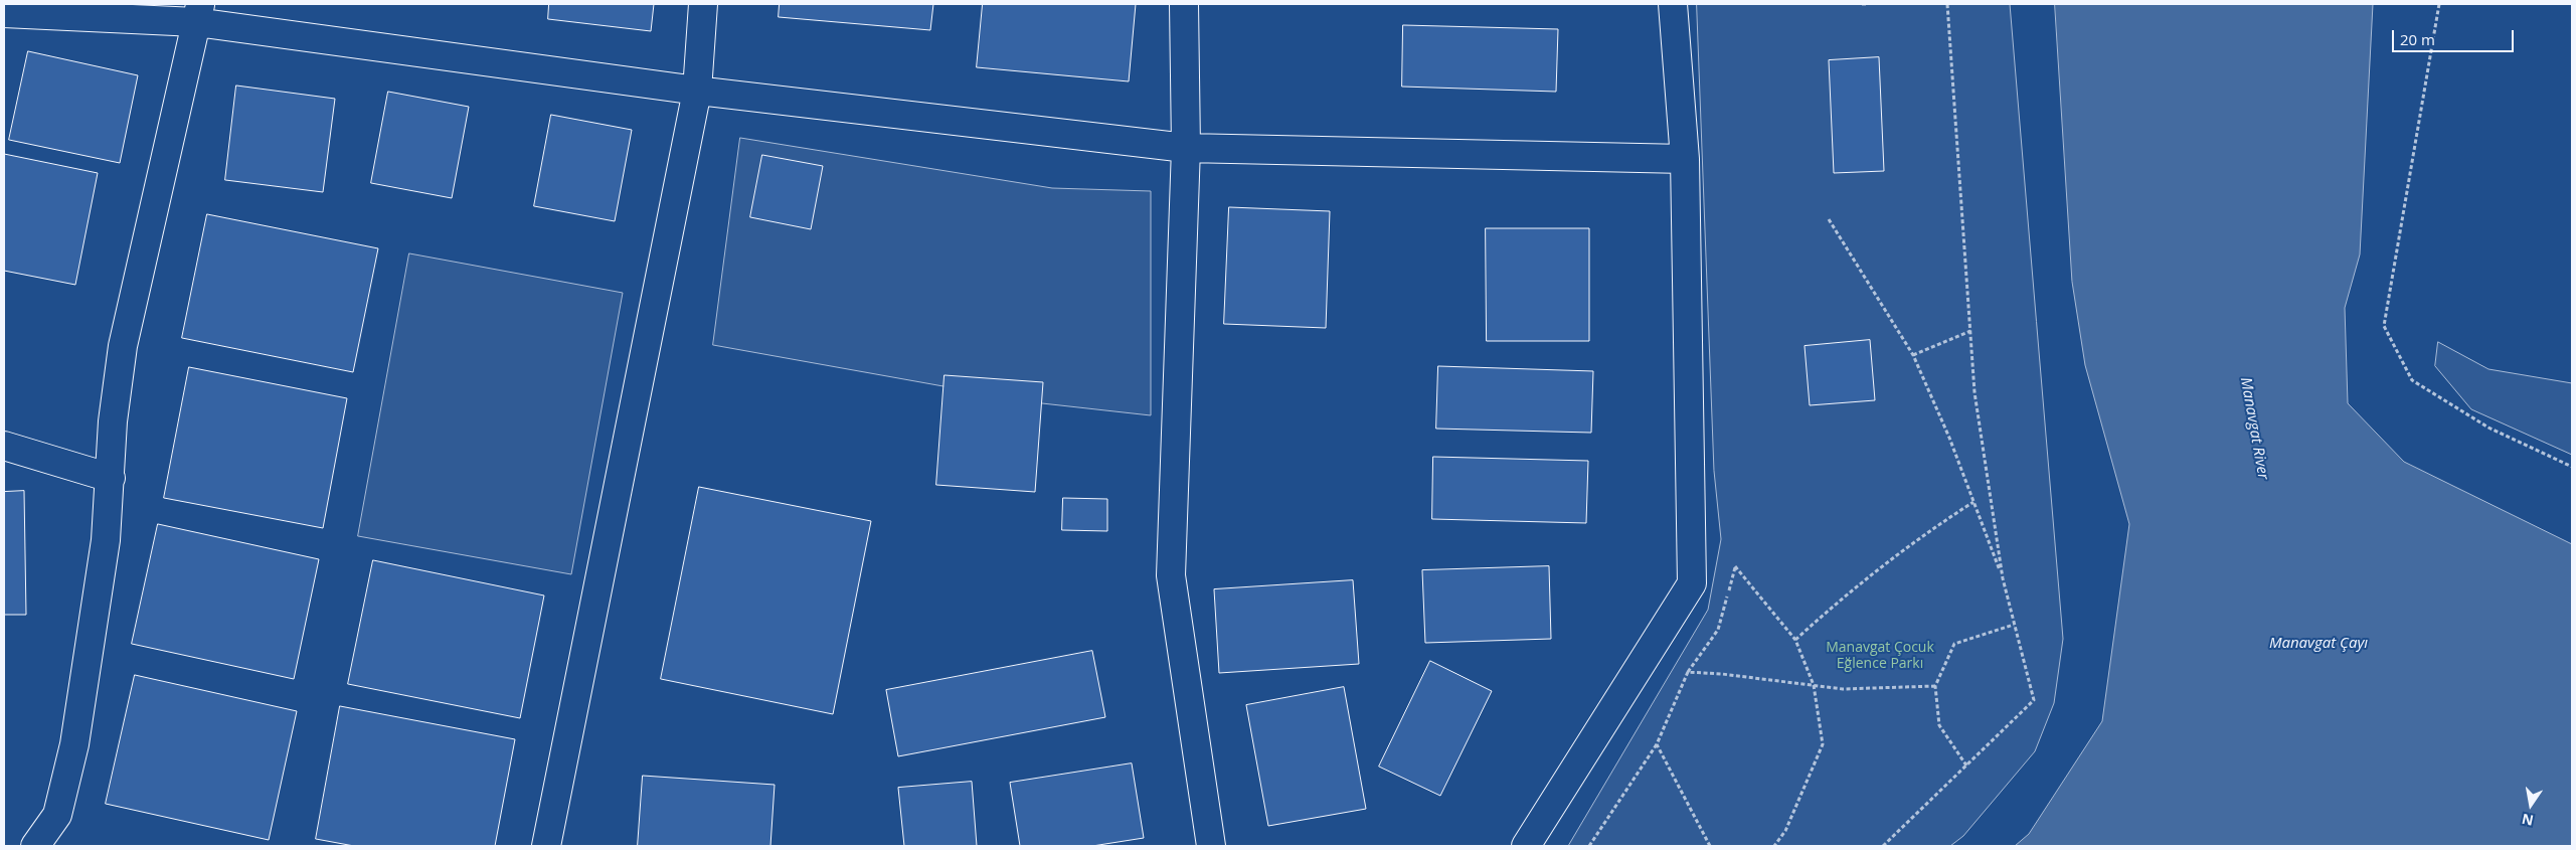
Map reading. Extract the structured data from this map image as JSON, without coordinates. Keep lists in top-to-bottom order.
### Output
{
  "water": ["Manavgat River", "Manavgat Çayı"],
  "parks": ["Manavgat Çocuk Eğlence Parkı"],
  "scale_bar": "20 m",
  "north": "bottom"
}
